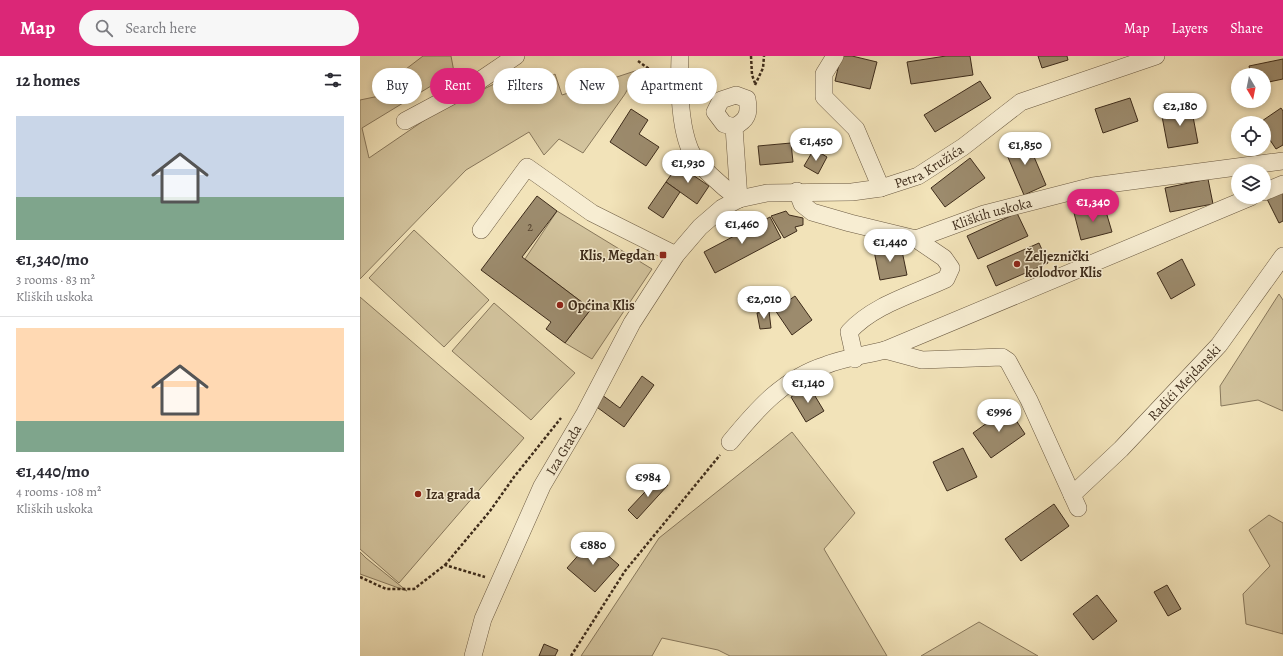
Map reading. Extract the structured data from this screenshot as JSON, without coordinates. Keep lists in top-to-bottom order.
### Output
{
  "streets": {
    "street": [
      "Petra Kružića",
      "Kliških uskoka",
      "Radići Mejdanski",
      "Iza Grada"
    ]
  },
  "crossings": [
    ["Petra Kružića", "Iza Grada"]
  ],
  "places": {
    "transit": ["Klis, Megdan"],
    "other": ["Željeznički kolodvor Klis", "Općina Klis", "Iza grada"]
  },
  "house_numbers": ["2"],
  "north": "bottom",
  "page": {
    "header": "Map",
    "search": "Search here",
    "nav": ["Map", "Layers", "Share"],
    "heading": "12 homes",
    "chip": [
      "Buy",
      "Rent",
      "Filters",
      "New",
      "Apartment"
    ],
    "price": [
      "€2,180",
      "€1,450",
      "€1,850",
      "€1,930",
      "€1,340",
      "€1,460",
      "€1,440",
      "€2,010",
      "€1,140",
      "€996",
      "€984",
      "€880"
    ],
    "list": [
      {
        "name": "€1,340/mo",
        "note": "3 rooms · 83 m² · Kliških uskoka"
      },
      {
        "name": "€1,440/mo",
        "note": "4 rooms · 108 m² · Kliških uskoka"
      }
    ]
  }
}
